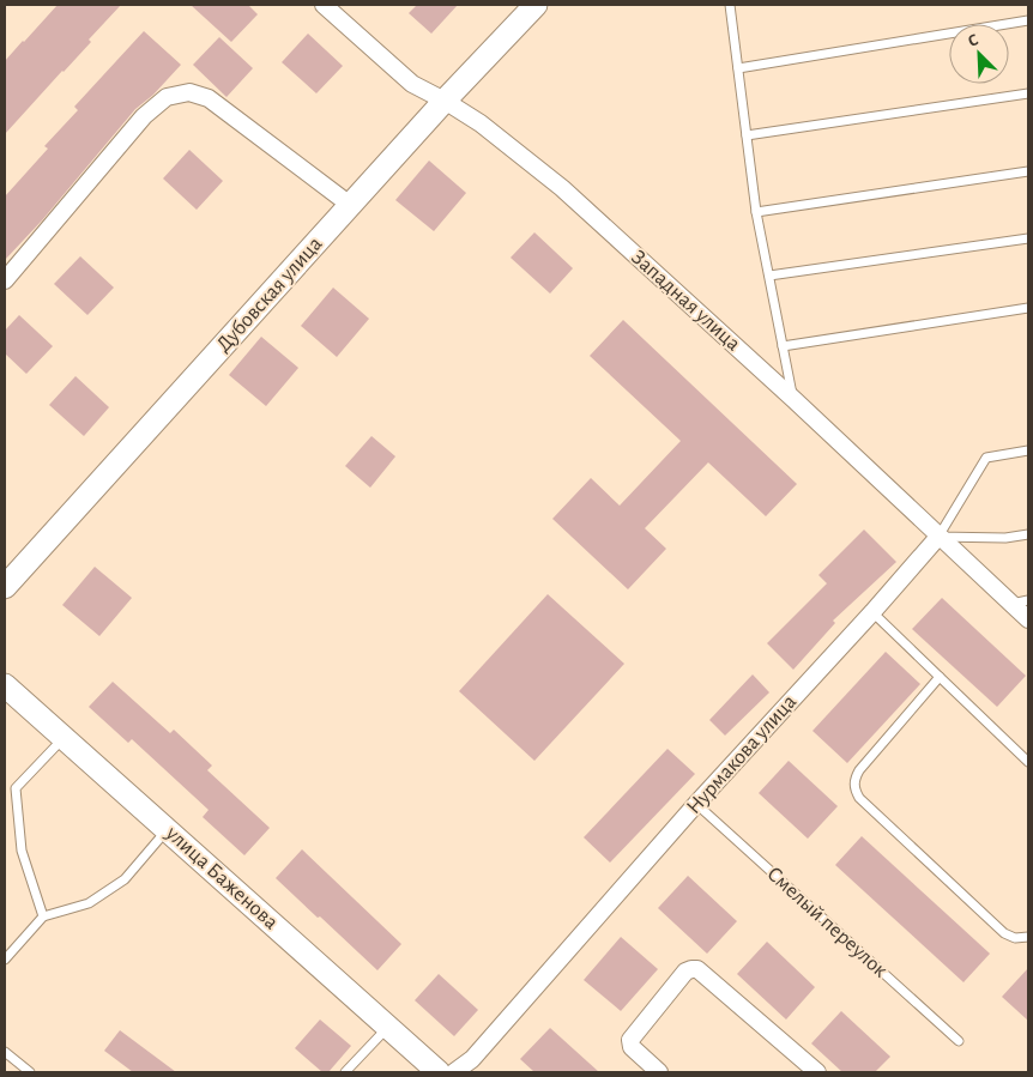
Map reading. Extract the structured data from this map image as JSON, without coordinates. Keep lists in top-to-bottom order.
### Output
{
  "streets": {
    "main road": ["Дубовская улица", "улица Баженова"],
    "street": ["Западная улица", "Нурмакова улица"],
    "lane": ["Смелый переулок"]
  },
  "crossings": [
    ["Дубовская улица", "Западная улица"],
    ["Западная улица", "Нурмакова улица"],
    ["Нурмакова улица", "Смелый переулок"]
  ],
  "north": "top left"
}
